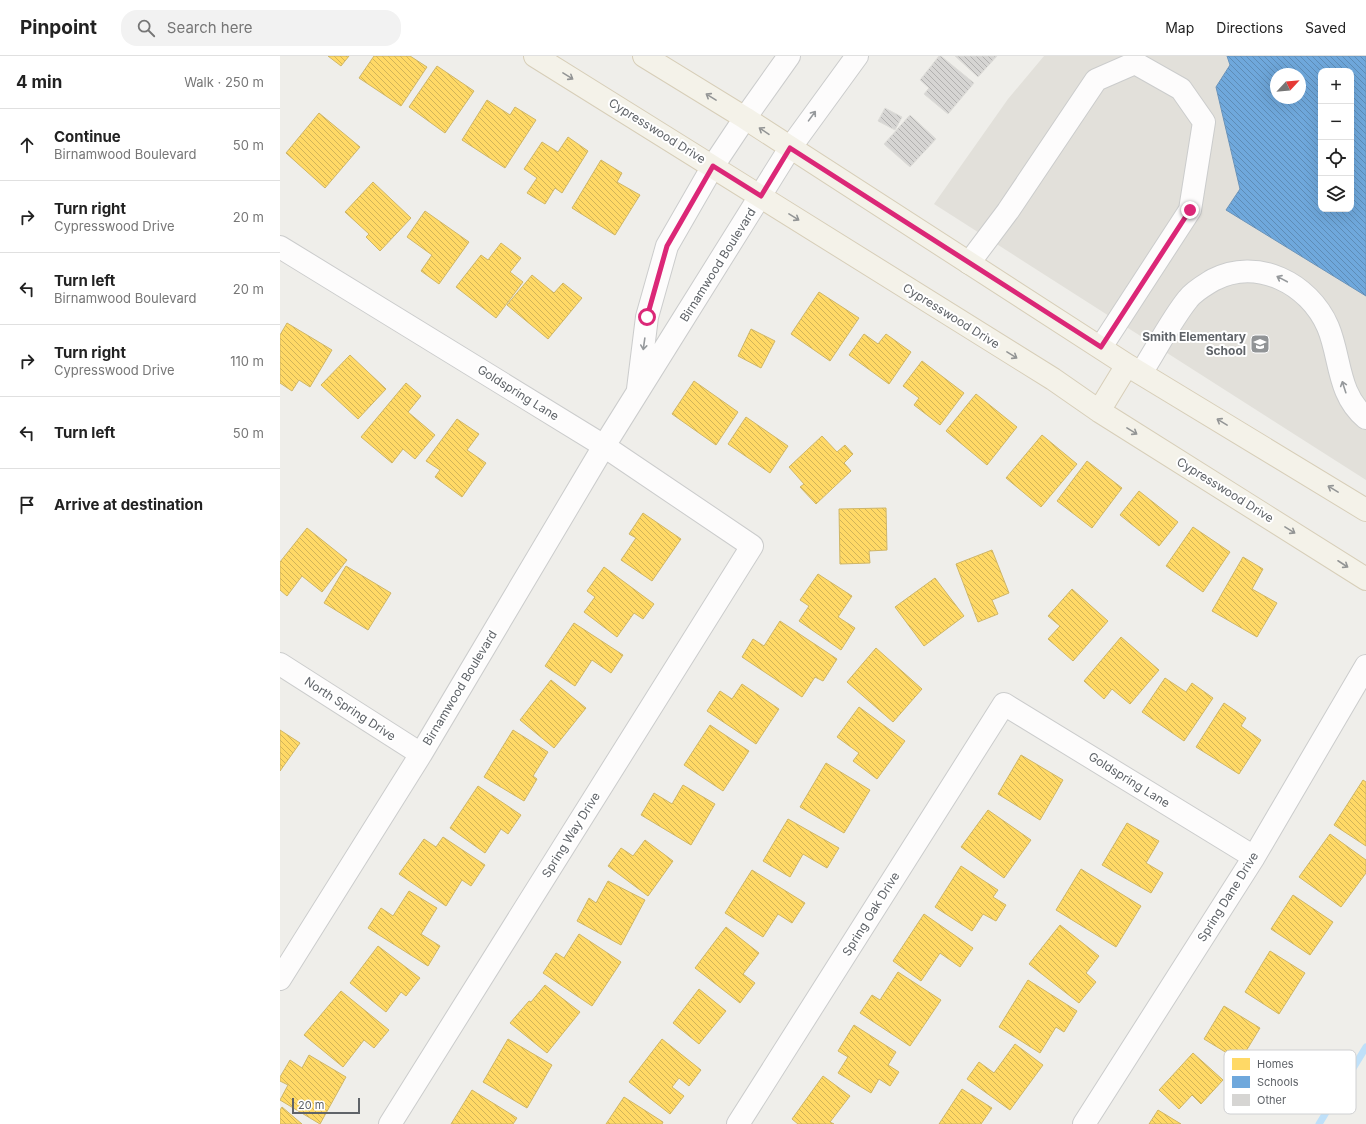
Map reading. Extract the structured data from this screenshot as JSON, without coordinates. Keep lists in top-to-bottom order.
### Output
{
  "streets": {
    "main road": ["Cypresswood Drive"],
    "street": [
      "Birnamwood Boulevard",
      "Goldspring Lane",
      "North Spring Drive",
      "Spring Way Drive",
      "Spring Dane Drive",
      "Spring Oak Drive"
    ]
  },
  "crossings": [
    ["Cypresswood Drive", "Birnamwood Boulevard"],
    ["Birnamwood Boulevard", "Goldspring Lane"],
    ["Birnamwood Boulevard", "North Spring Drive"],
    ["Goldspring Lane", "Spring Way Drive"],
    ["Goldspring Lane", "Spring Dane Drive"],
    ["Goldspring Lane", "Spring Oak Drive"]
  ],
  "places": {
    "school or university": ["Smith Elementary School"]
  },
  "legend": ["Homes", "Schools", "Other"],
  "scale_bar": "20 m",
  "north": "top right",
  "page": {
    "header": "Pinpoint",
    "search": "Search here",
    "nav": ["Map", "Directions", "Saved"],
    "heading": ["4 min", "Walk · 250 m"],
    "map_buttons": ["+", "−"],
    "list": [
      ["Continue", "Birnamwood Boulevard", "50 m"],
      ["Turn right", "Cypresswood Drive", "20 m"],
      ["Turn left", "Birnamwood Boulevard", "20 m"],
      ["Turn right", "Cypresswood Drive", "110 m"],
      ["Turn left", "50 m"],
      "Arrive at destination"
    ],
    "scale": "20 m"
  }
}
